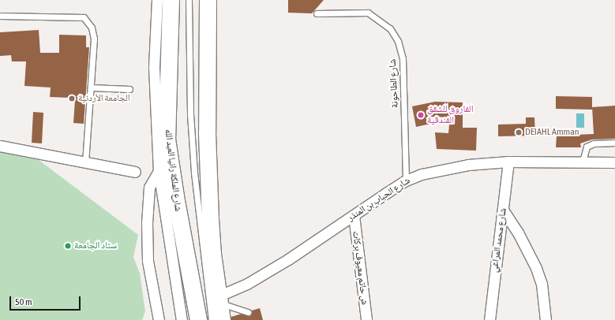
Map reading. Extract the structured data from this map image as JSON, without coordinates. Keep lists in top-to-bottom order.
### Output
{
  "streets": {
    "main road": ["شارع الملكة رانيا العبد الله"],
    "street": ["شارع الحباب بن المنذر", "شارع محمد المراغي", "ش حاتم معيوف بركات"],
    "lane": ["شارع الطاحونة"]
  },
  "crossings": [
    ["شارع الطاحونة", "شارع الحباب بن المنذر"],
    ["شارع الحباب بن المنذر", "شارع محمد المراغي"],
    ["شارع الحباب بن المنذر", "ش حاتم معيوف بركات"]
  ],
  "places": [
    "الجامعة الأردنية",
    "الفاروق للشقق الفندقية",
    "DEIAHL Amman",
    "ستاد الجامعة"
  ],
  "scale_bar": "50 m"
}
